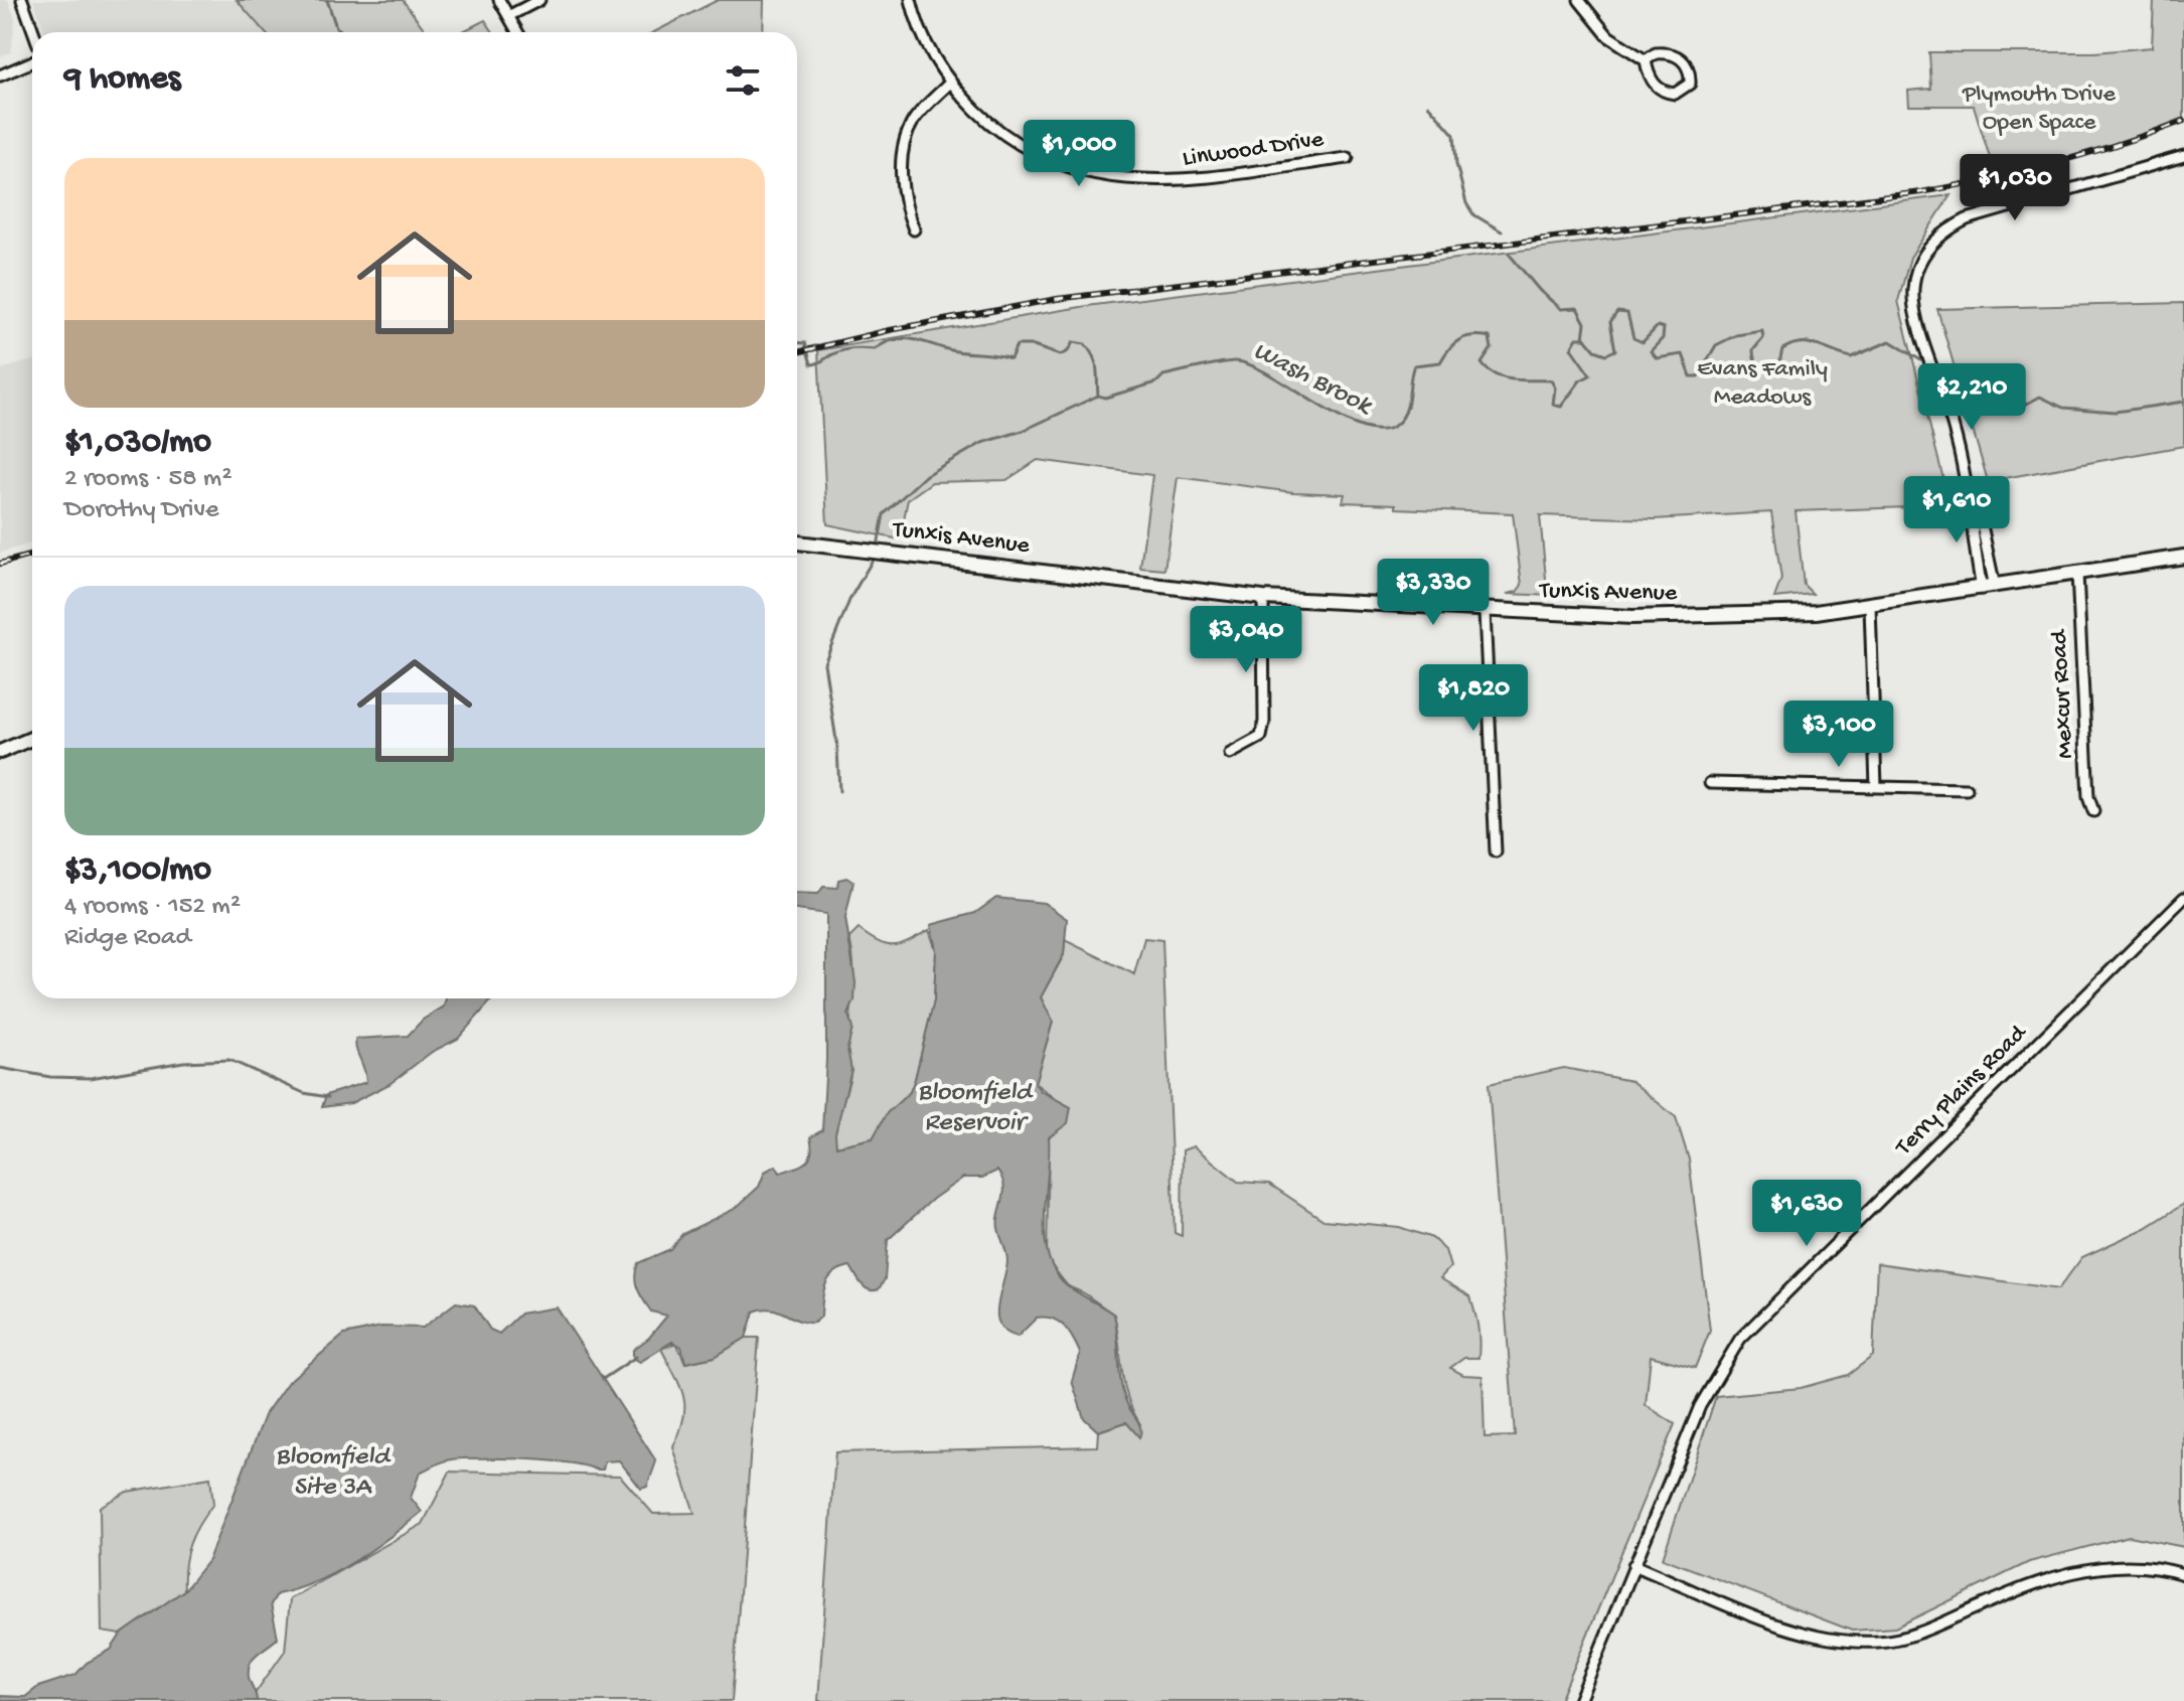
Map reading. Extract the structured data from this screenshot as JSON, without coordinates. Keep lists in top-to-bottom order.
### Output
{
  "streets": {
    "main road": ["Tunxis Avenue"],
    "street": ["Linwood Drive", "Mexcur Road", "Terry Plains Road"]
  },
  "crossings": [
    ["Tunxis Avenue", "Mexcur Road"]
  ],
  "water": ["Wash Brook", "Bloomfield Reservoir", "Bloomfield Site 3A"],
  "parks": ["Plymouth Drive Open Space", "Evans Family Meadows"],
  "page": {
    "heading": "9 homes",
    "price": [
      "$1,000",
      "$1,030",
      "$2,210",
      "$1,610",
      "$3,330",
      "$3,040",
      "$1,820",
      "$3,100",
      "$1,630"
    ],
    "list": [
      {
        "name": "$1,030/mo",
        "note": "2 rooms · 58 m² · Dorothy Drive"
      },
      {
        "name": "$3,100/mo",
        "note": "4 rooms · 152 m² · Ridge Road"
      }
    ]
  }
}
